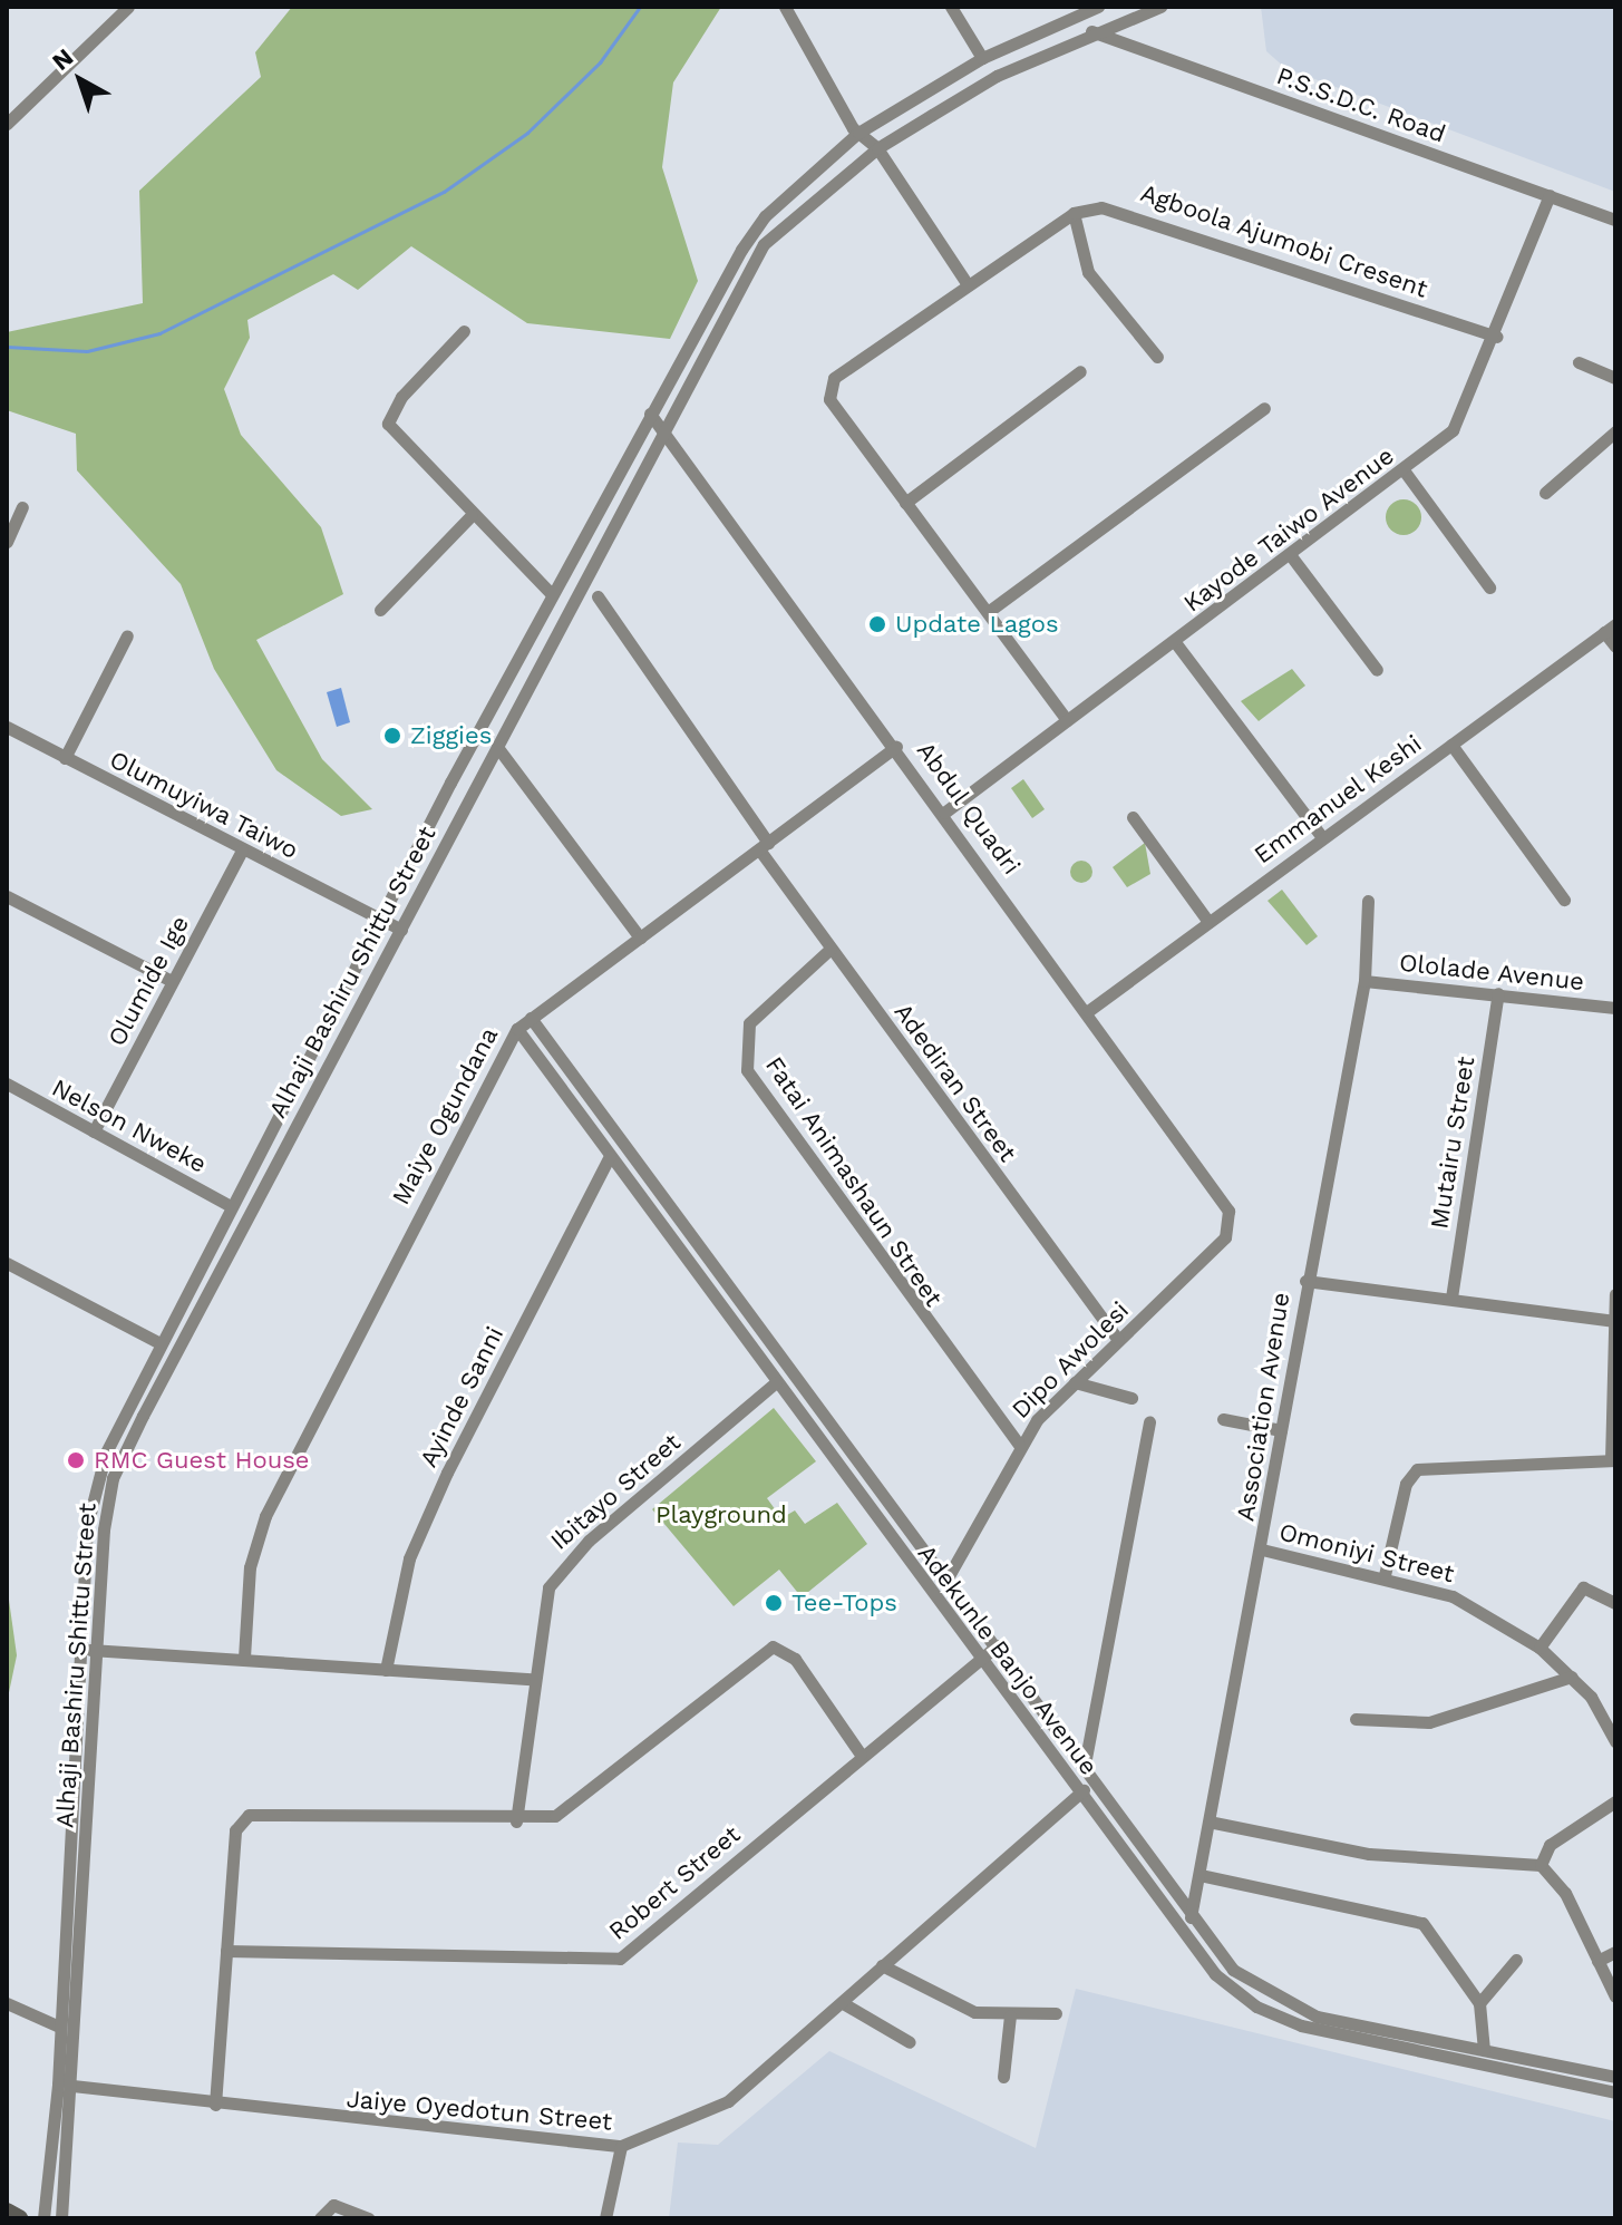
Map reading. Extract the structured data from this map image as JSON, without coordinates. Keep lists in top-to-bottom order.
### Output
{
  "streets": {
    "street": [
      "P.S.S.D.C. Road",
      "Agboola Ajumobi Cresent",
      "Kayode Taiwo Avenue",
      "Emmanuel Keshi",
      "Olumuyiwa Taiwo",
      "Abdul Quadri",
      "Alhaji Bashiru Shittu Street",
      "Ololade Avenue",
      "Olumide Ige",
      "Adediran Street",
      "Maiye Ogundana",
      "Nelson Nweke",
      "Mutairu Street",
      "Fatai Animashaun Street",
      "Dipo Awolesi",
      "Ayinde Sanni",
      "Association Avenue",
      "Ibitayo Street",
      "Omoniyi Street",
      "Adekunle Banjo Avenue",
      "Robert Street",
      "Jaiye Oyedotun Street"
    ]
  },
  "crossings": [
    ["P.S.S.D.C. Road", "Kayode Taiwo Avenue"],
    ["P.S.S.D.C. Road", "Alhaji Bashiru Shittu Street"],
    ["Agboola Ajumobi Cresent", "Kayode Taiwo Avenue"],
    ["Kayode Taiwo Avenue", "Abdul Quadri"],
    ["Emmanuel Keshi", "Abdul Quadri"],
    ["Olumuyiwa Taiwo", "Alhaji Bashiru Shittu Street"],
    ["Olumuyiwa Taiwo", "Olumide Ige"],
    ["Abdul Quadri", "Alhaji Bashiru Shittu Street"],
    ["Abdul Quadri", "Maiye Ogundana"],
    ["Abdul Quadri", "Dipo Awolesi"],
    ["Alhaji Bashiru Shittu Street", "Nelson Nweke"],
    ["Alhaji Bashiru Shittu Street", "Jaiye Oyedotun Street"],
    ["Ololade Avenue", "Mutairu Street"],
    ["Ololade Avenue", "Association Avenue"],
    ["Olumide Ige", "Nelson Nweke"],
    ["Adediran Street", "Maiye Ogundana"],
    ["Adediran Street", "Fatai Animashaun Street"],
    ["Adediran Street", "Dipo Awolesi"],
    ["Maiye Ogundana", "Adekunle Banjo Avenue"],
    ["Fatai Animashaun Street", "Dipo Awolesi"],
    ["Dipo Awolesi", "Adekunle Banjo Avenue"],
    ["Ayinde Sanni", "Adekunle Banjo Avenue"],
    ["Association Avenue", "Omoniyi Street"],
    ["Association Avenue", "Adekunle Banjo Avenue"],
    ["Ibitayo Street", "Adekunle Banjo Avenue"],
    ["Adekunle Banjo Avenue", "Robert Street"],
    ["Adekunle Banjo Avenue", "Jaiye Oyedotun Street"]
  ],
  "parks": ["Playground"],
  "places": [
    "Update Lagos",
    "Ziggies",
    "RMC Guest House",
    "Tee-Tops"
  ],
  "north": "top left"
}
